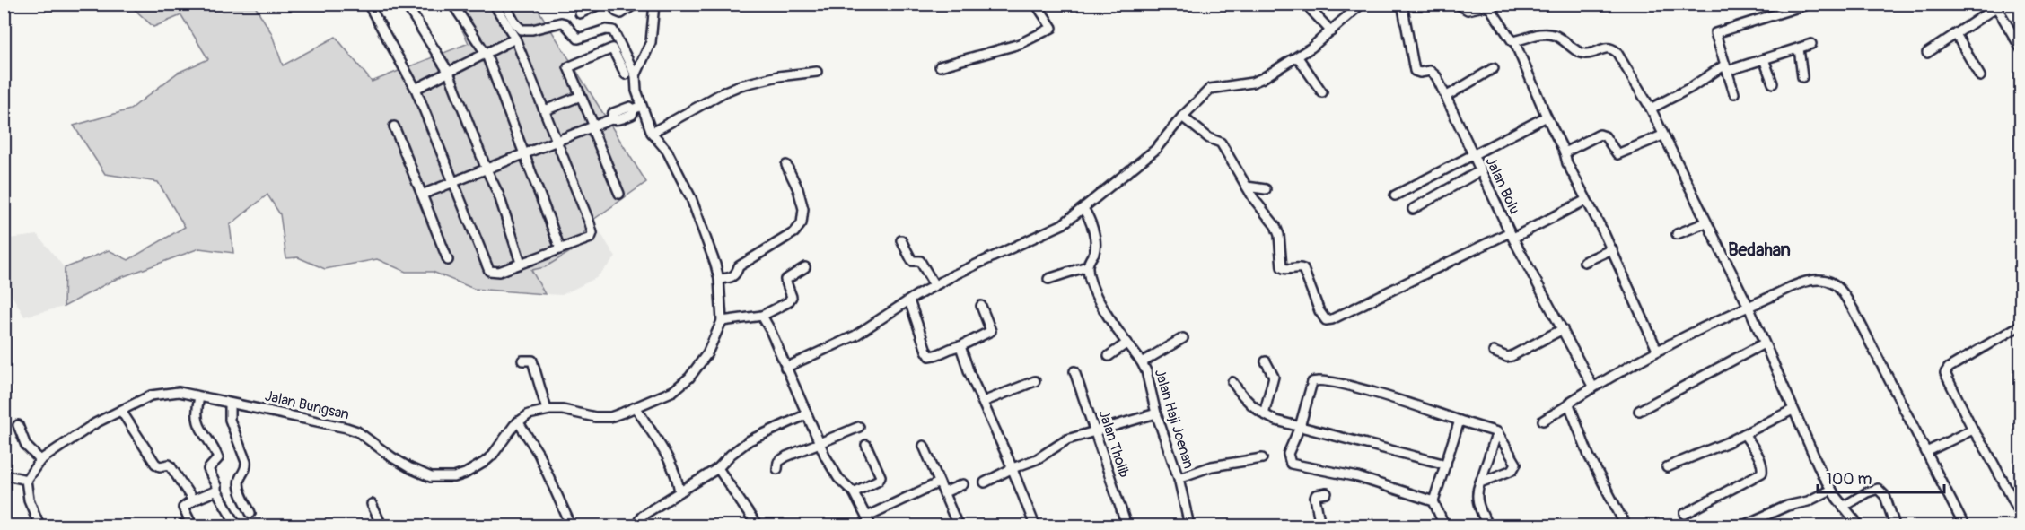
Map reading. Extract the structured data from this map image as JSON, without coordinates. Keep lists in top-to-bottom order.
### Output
{
  "streets": {
    "street": [
      "Jalan Bolu",
      "Jalan Bungsan",
      "Jalan Haji Joenan",
      "Jalan Tholib"
    ]
  },
  "districts": ["Bedahan"],
  "scale_bar": "100 m"
}
